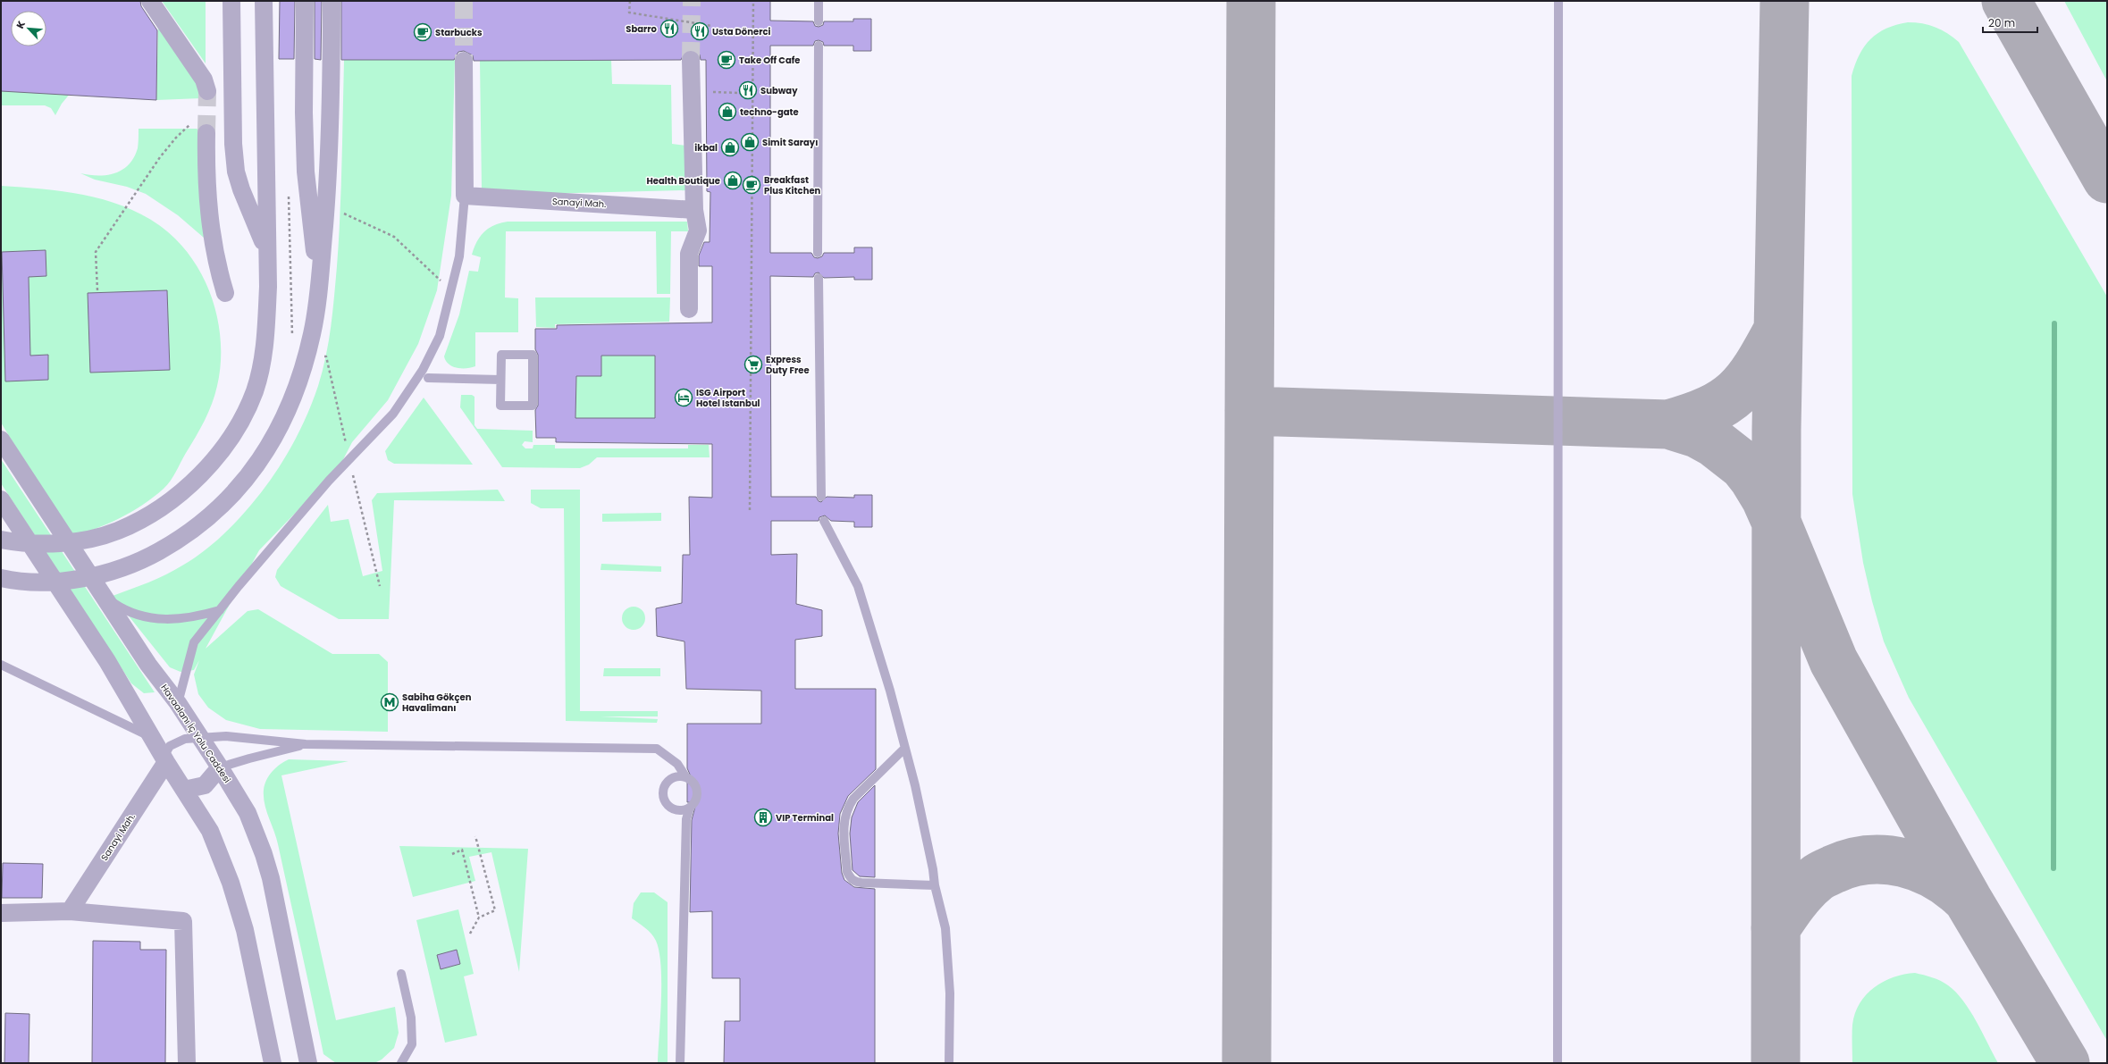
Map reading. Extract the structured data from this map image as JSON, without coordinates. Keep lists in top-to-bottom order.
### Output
{
  "streets": {
    "street": ["Sanayi Mah.", "Havaalanı İç Yolu Caddesi"]
  },
  "crossings": [
    ["Sanayi Mah.", "Havaalanı İç Yolu Caddesi"]
  ],
  "places": {
    "restaurant": ["Sbarro", "Usta Dönerci", "Subway"],
    "cafe": ["Starbucks", "Take Off Cafe", "Breakfast Plus Kitchen"],
    "shop": [
      "techno-gate",
      "Simit Sarayı",
      "ikbal",
      "Health Boutique"
    ],
    "supermarket": ["Express Duty Free"],
    "hotel": ["ISG Airport Hotel Istanbul"],
    "metro station": ["Sabiha Gökçen Havalimanı"],
    "building": ["VIP Terminal"]
  },
  "scale_bar": "20 m",
  "north": "top left"
}
